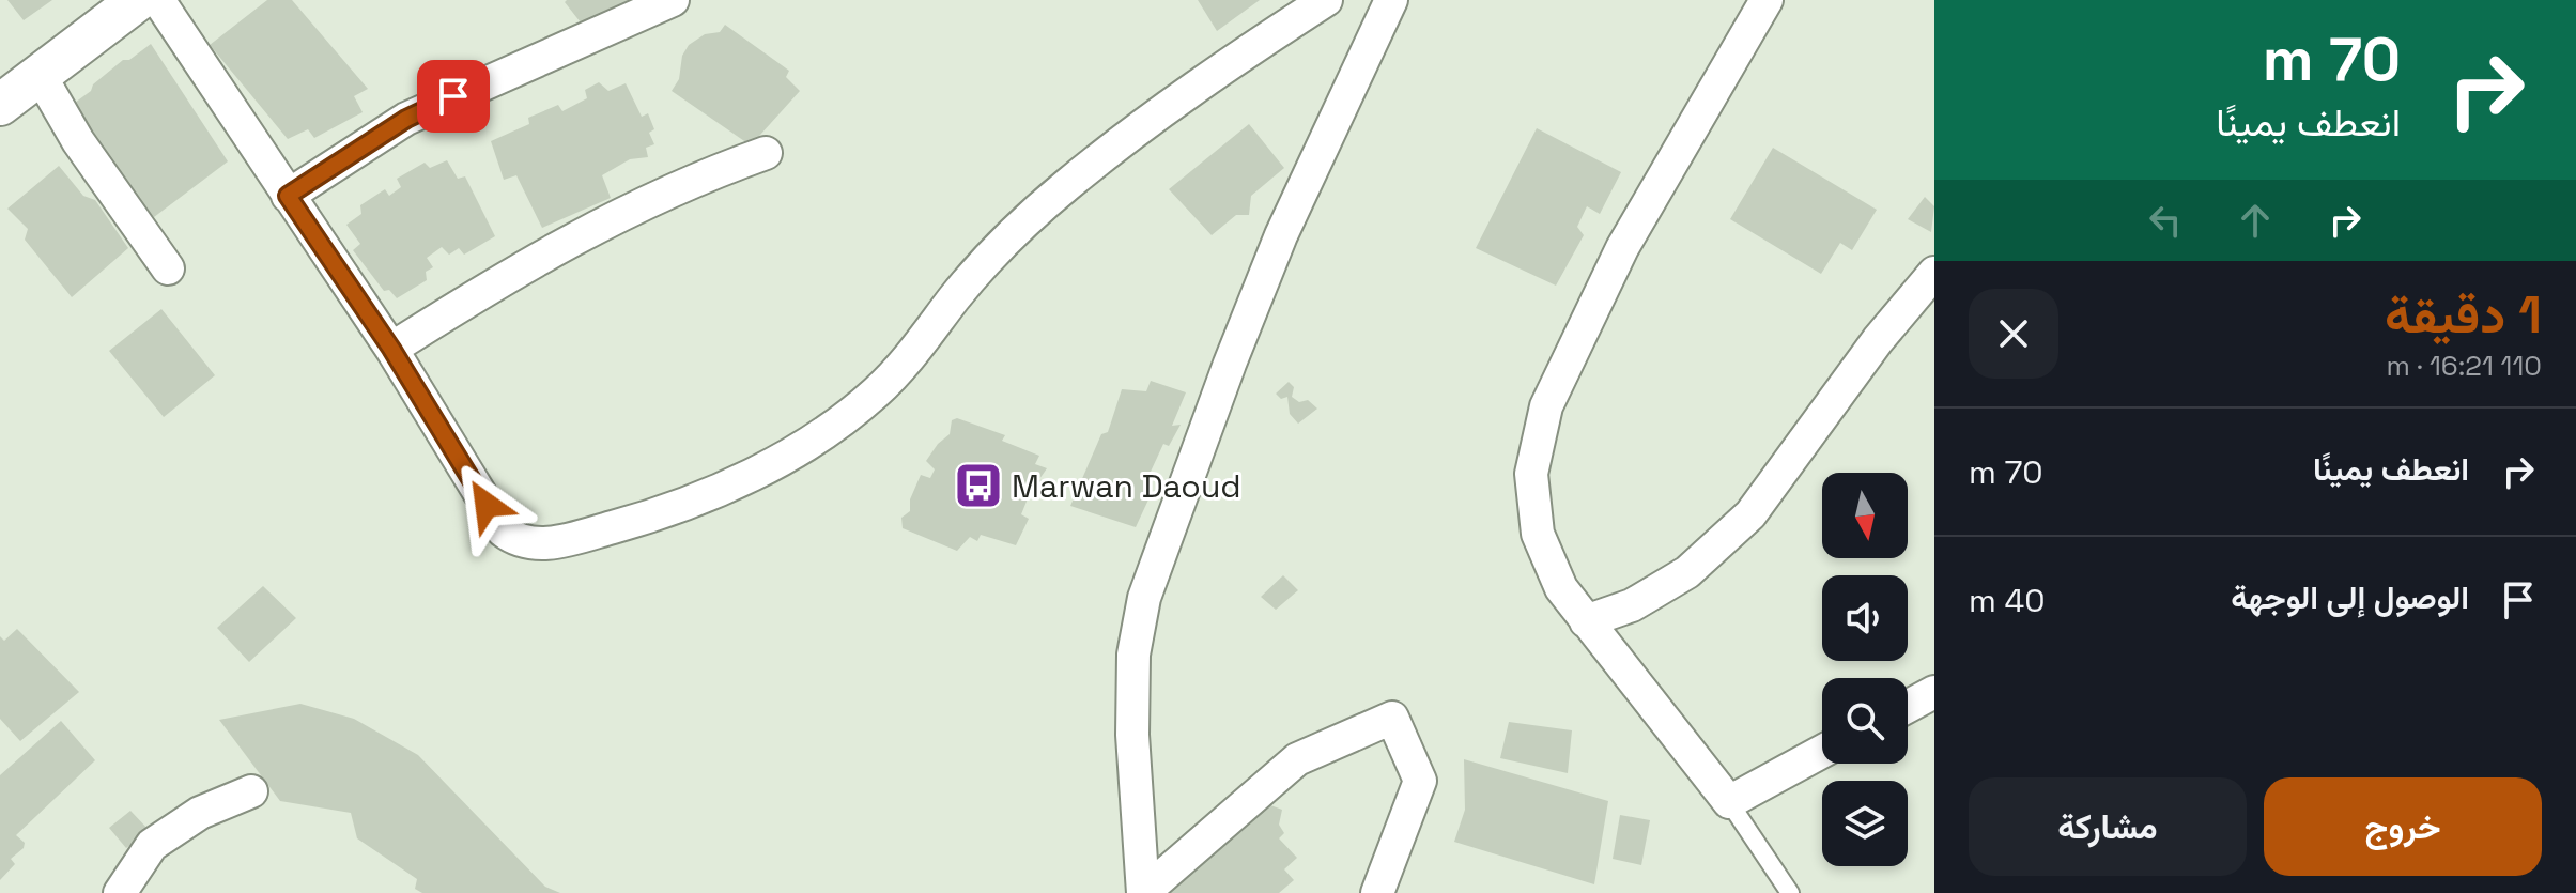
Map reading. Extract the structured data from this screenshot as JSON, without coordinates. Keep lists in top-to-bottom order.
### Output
{
  "places": {
    "bus stop": ["Marwan Daoud"]
  },
  "north": "bottom",
  "page": {
    "turn": ["70 m", "انعطف يمينًا"],
    "heading": ["1 دقيقة", "110 m · 16:21"],
    "list": [
      {
        "name": "انعطف يمينًا",
        "value": "70 m"
      },
      {
        "name": "الوصول إلى الوجهة",
        "value": "40 m"
      }
    ],
    "buttons": ["خروج", "مشاركة"]
  }
}
